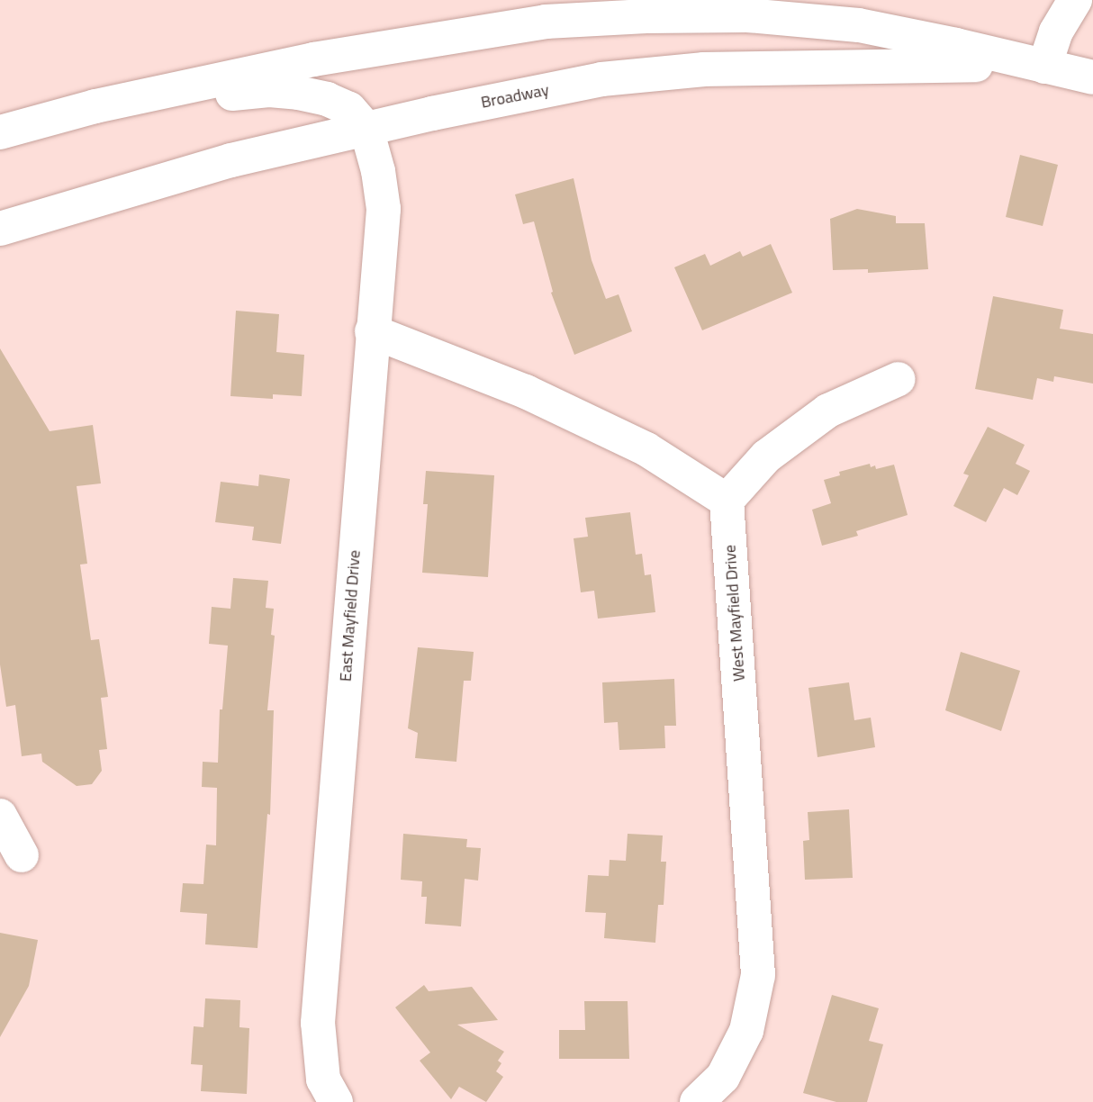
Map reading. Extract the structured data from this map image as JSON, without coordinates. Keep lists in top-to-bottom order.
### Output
{
  "streets": {
    "main road": ["Broadway", "West Mayfield Drive", "East Mayfield Drive"]
  },
  "crossings": [
    ["Broadway", "East Mayfield Drive"]
  ]
}
